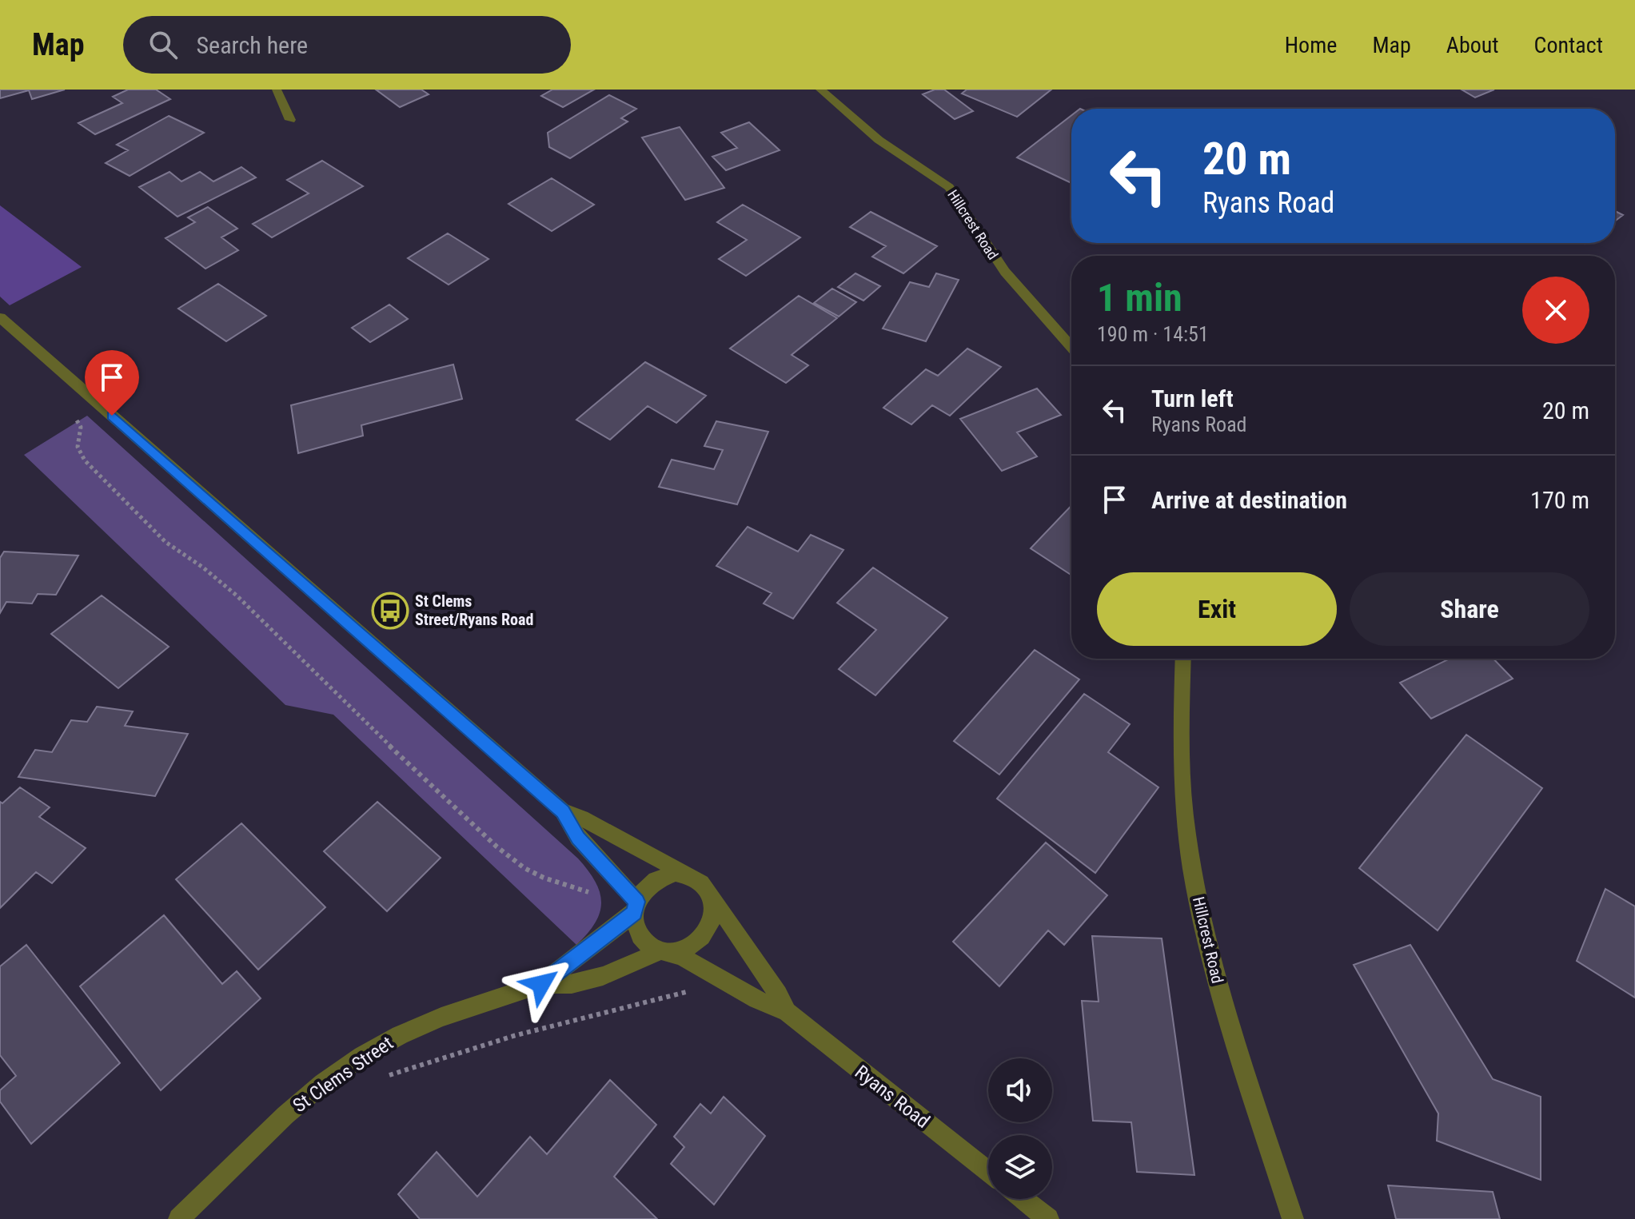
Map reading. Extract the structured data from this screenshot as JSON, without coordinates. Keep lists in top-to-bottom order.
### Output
{
  "streets": {
    "street": ["Hillcrest Road", "St Clems Street", "Ryans Road"]
  },
  "crossings": [
    ["St Clems Street", "Ryans Road"]
  ],
  "places": {
    "bus stop": ["St Clems Street/Ryans Road"]
  },
  "page": {
    "header": "Map",
    "search": "Search here",
    "nav": [
      "Home",
      "Map",
      "About",
      "Contact"
    ],
    "turn": ["20 m", "Ryans Road"],
    "heading": ["1 min", "190 m · 14:51"],
    "list": [
      {
        "name": "Turn left",
        "note": "Ryans Road",
        "value": "20 m"
      },
      {
        "name": "Arrive at destination",
        "value": "170 m"
      }
    ],
    "buttons": ["Exit", "Share"]
  }
}
